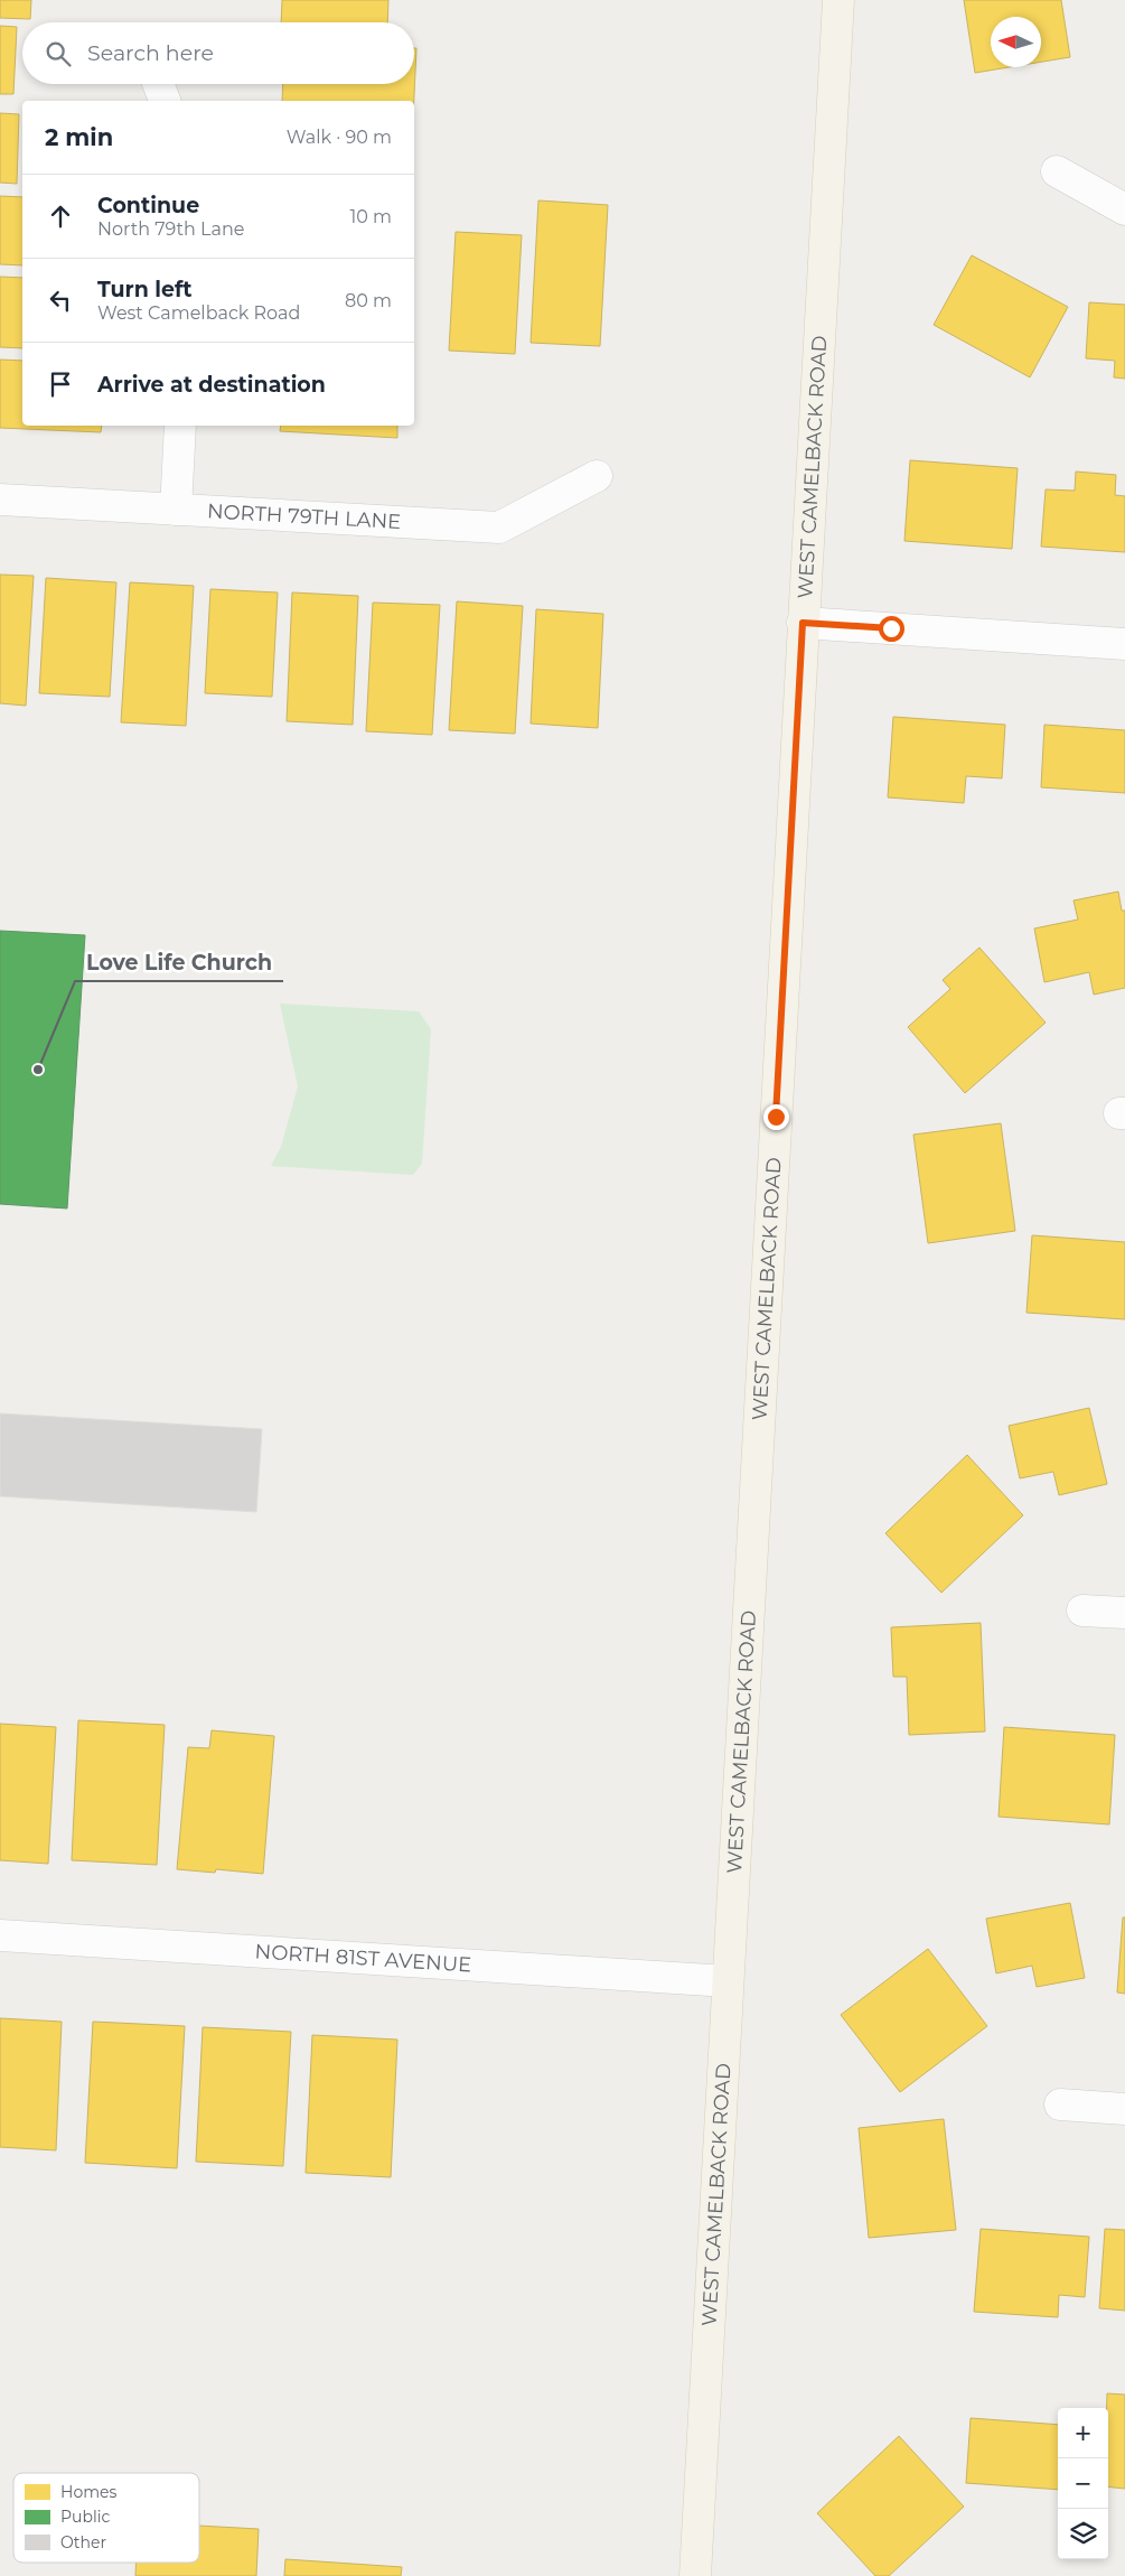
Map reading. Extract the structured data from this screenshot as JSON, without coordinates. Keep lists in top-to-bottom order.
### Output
{
  "streets": {
    "main road": ["WEST CAMELBACK ROAD"],
    "street": ["NORTH 79TH LANE", "NORTH 81ST AVENUE"]
  },
  "crossings": [
    ["WEST CAMELBACK ROAD", "NORTH 81ST AVENUE"]
  ],
  "places": ["Love Life Church"],
  "legend": ["Homes", "Public", "Other"],
  "north": "left",
  "page": {
    "search": "Search here",
    "heading": ["2 min", "Walk · 90 m"],
    "list": [
      ["Continue", "North 79th Lane", "10 m"],
      ["Turn left", "West Camelback Road", "80 m"],
      "Arrive at destination"
    ],
    "map_buttons": ["+", "−"]
  }
}
